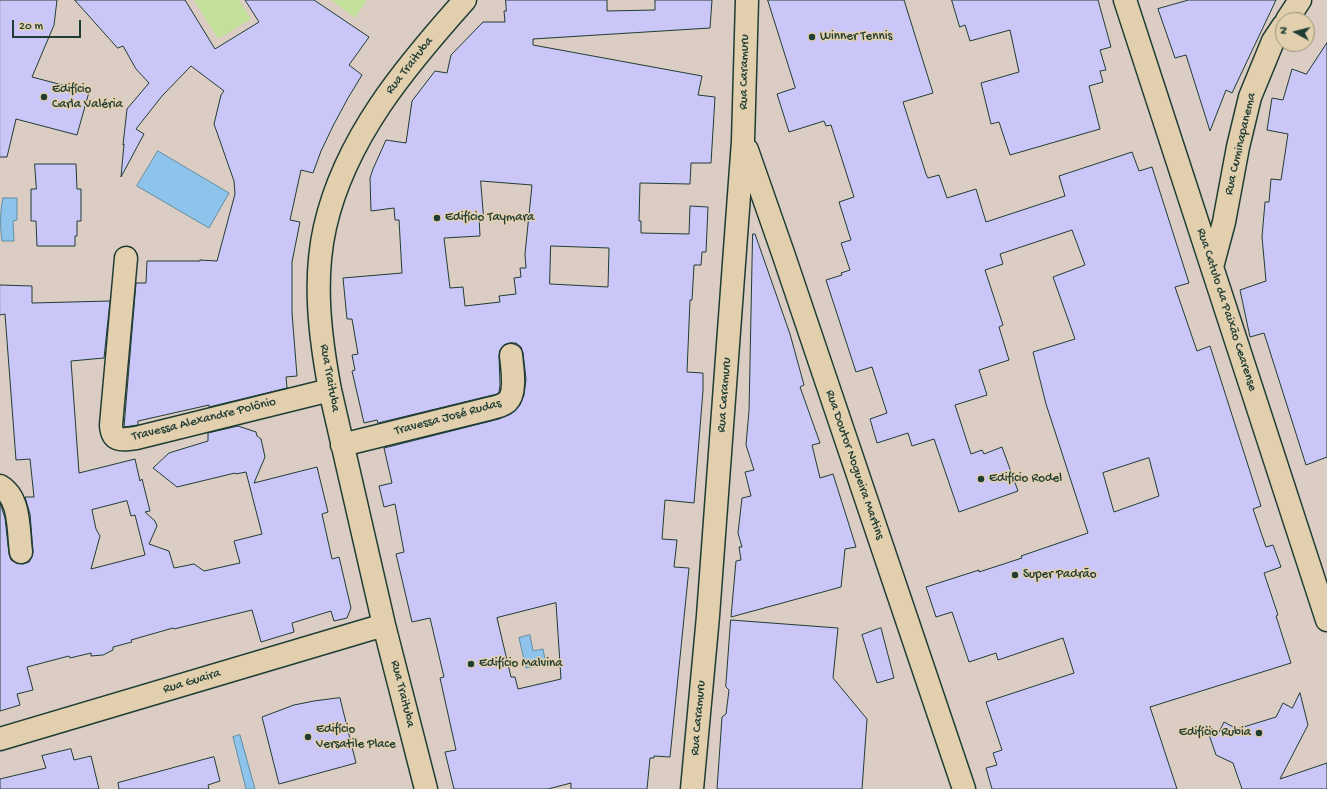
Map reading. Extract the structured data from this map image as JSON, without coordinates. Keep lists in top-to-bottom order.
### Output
{
  "streets": {
    "street": [
      "Rua Traituba",
      "Rua Caramuru",
      "Rua Cuminapanema",
      "Rua Catulo da Paixão Cearense",
      "Travessa José Rudas",
      "Travessa Alexandre Polônio",
      "Rua Doutor Nogueira Martins",
      "Rua Guaira"
    ]
  },
  "crossings": [
    ["Rua Traituba", "Travessa José Rudas"],
    ["Rua Traituba", "Travessa Alexandre Polônio"],
    ["Rua Traituba", "Rua Guaira"],
    ["Rua Caramuru", "Rua Doutor Nogueira Martins"],
    ["Rua Cuminapanema", "Rua Catulo da Paixão Cearense"]
  ],
  "places": [
    "Winner Tennis",
    "Edifício Carla Valéria",
    "Edifício Taymara",
    "Edifício Rodel",
    "Super Padrão",
    "Edifício Malvina",
    "Edifício Rubia",
    "Edifício Versatile Place"
  ],
  "scale_bar": "20 m",
  "north": "left"
}
